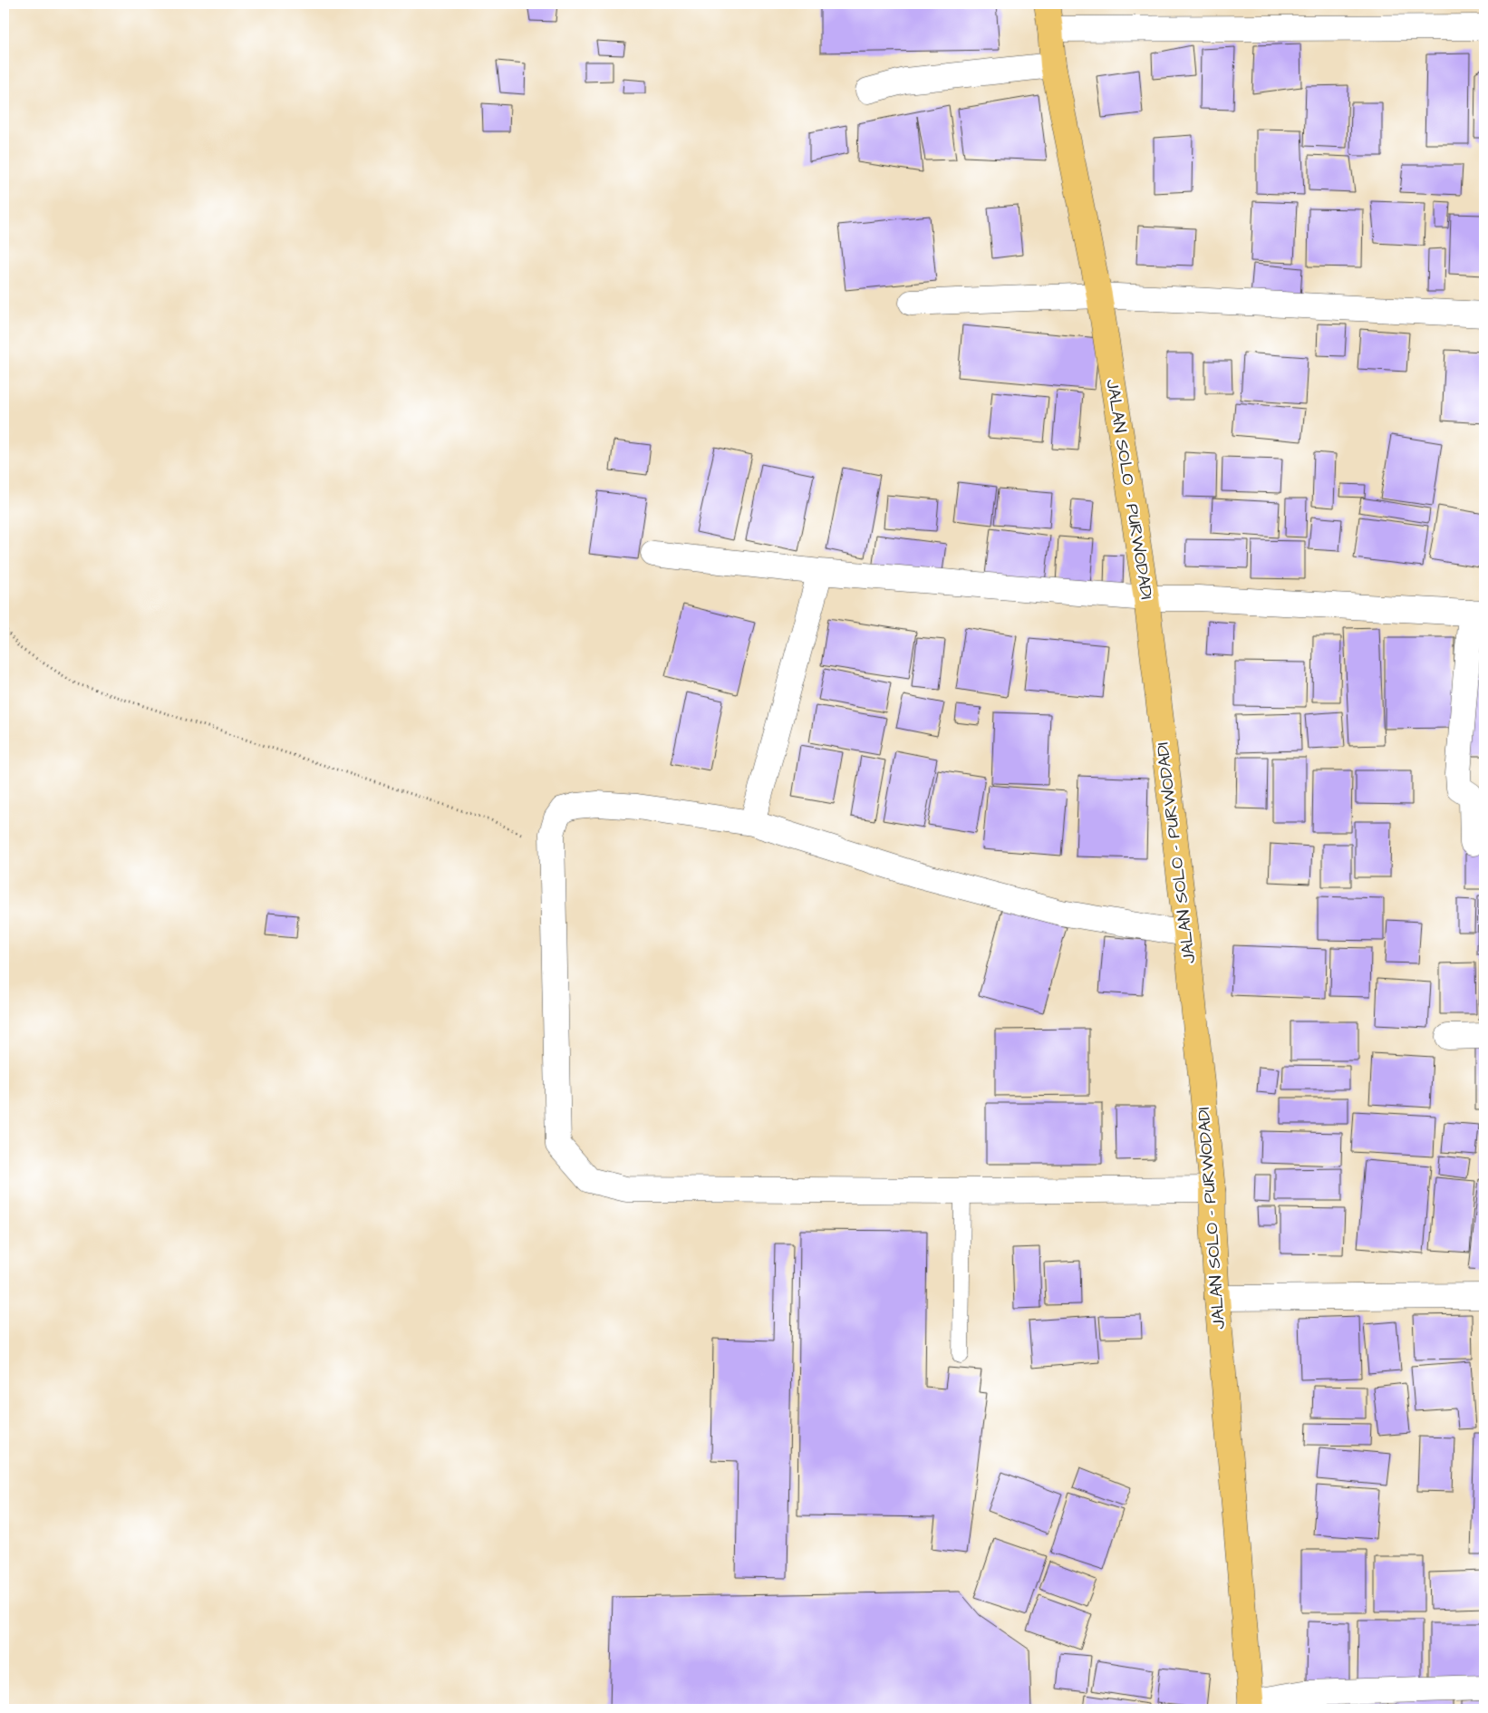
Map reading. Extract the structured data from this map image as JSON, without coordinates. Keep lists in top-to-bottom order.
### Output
{
  "streets": {
    "main road": ["JALAN SOLO - PURWODADI"]
  }
}
